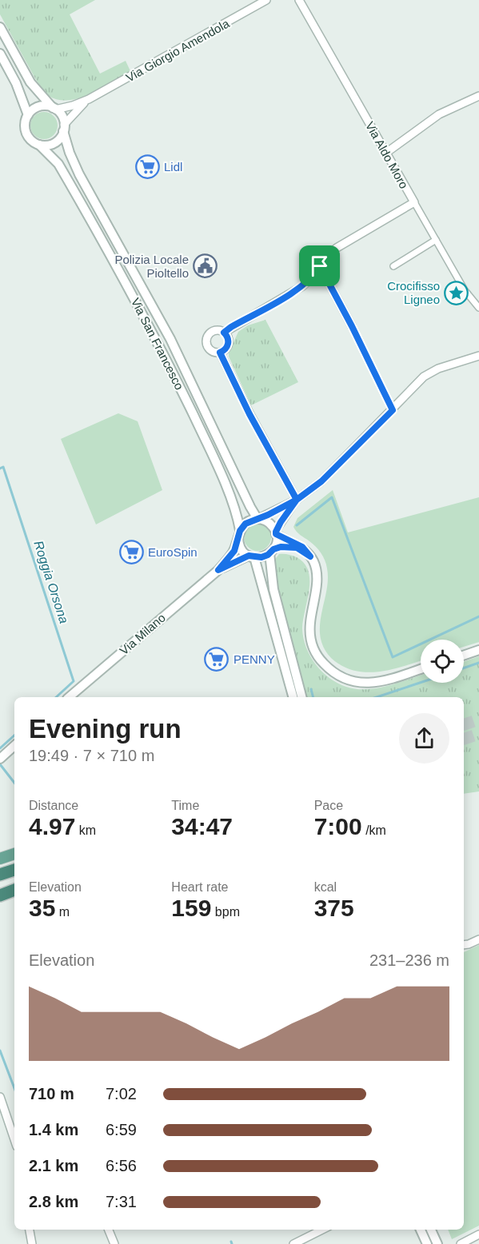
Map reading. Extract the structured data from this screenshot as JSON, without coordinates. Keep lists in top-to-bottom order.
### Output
{
  "streets": {
    "street": [
      "Via Giorgio Amendola",
      "Via Aldo Moro",
      "Via San Francesco",
      "Via Milano"
    ]
  },
  "crossings": [
    ["Via Giorgio Amendola", "Via San Francesco"],
    ["Via San Francesco", "Via Milano"]
  ],
  "water": ["Roggia Orsona"],
  "places": {
    "supermarket": ["Lidl", "EuroSpin", "PENNY"],
    "public building": ["Polizia Locale Pioltello"],
    "place": ["Crocifisso Ligneo"]
  },
  "page": {
    "heading": ["Evening run", "19:49 · 7 × 710 m"],
    "stats": [
      ["Distance", "4.97 km"],
      ["Time", "34:47"],
      ["Pace", "7:00 /km"],
      ["Elevation", "35 m"],
      ["Heart rate", "159 bpm"],
      ["kcal", "375"]
    ],
    "chart": ["Elevation", "231–236 m"],
    "list": [
      {
        "name": "710 m",
        "note": "7:02"
      },
      {
        "name": "1.4 km",
        "note": "6:59"
      },
      {
        "name": "2.1 km",
        "note": "6:56"
      },
      {
        "name": "2.8 km",
        "note": "7:31"
      }
    ]
  }
}
